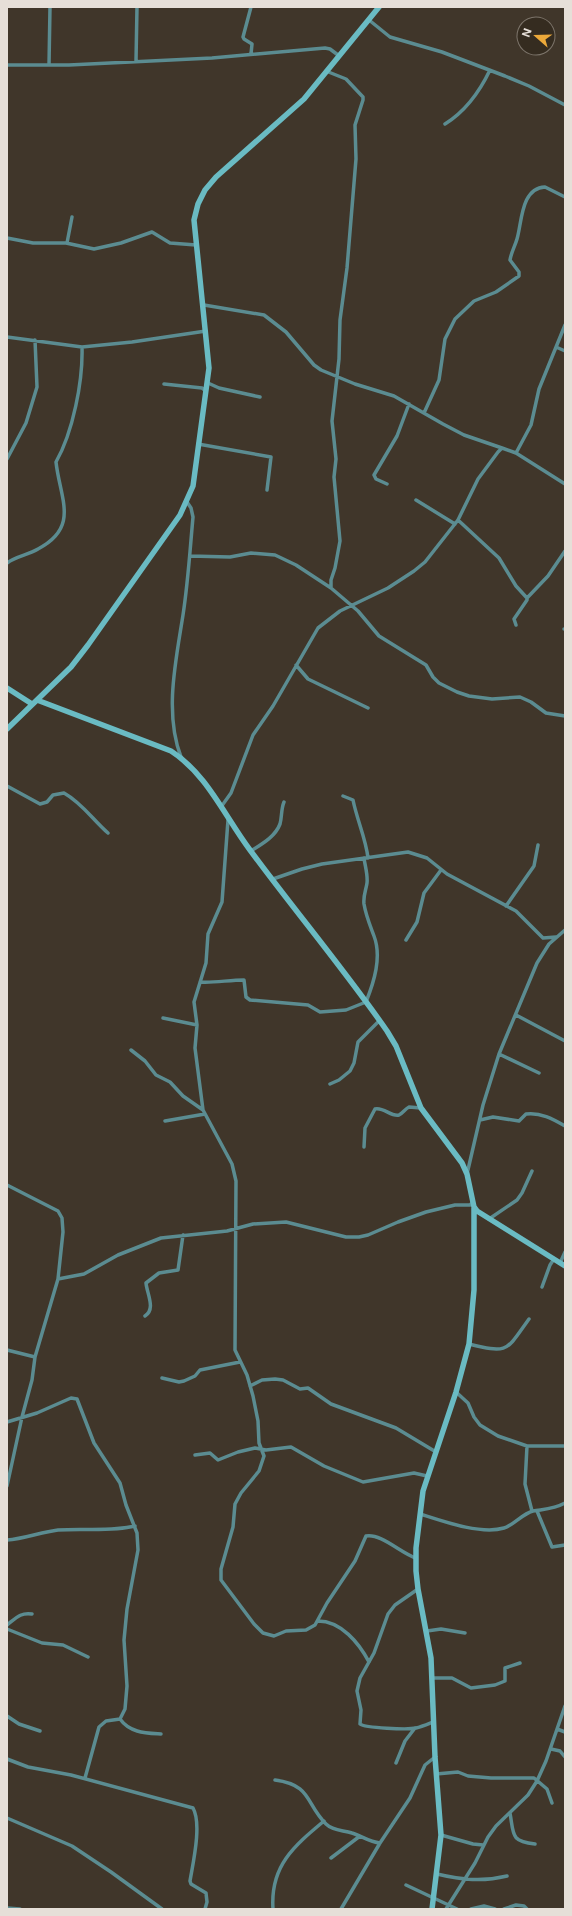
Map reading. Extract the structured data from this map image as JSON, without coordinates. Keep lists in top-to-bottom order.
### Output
{
  "north": "left"
}
